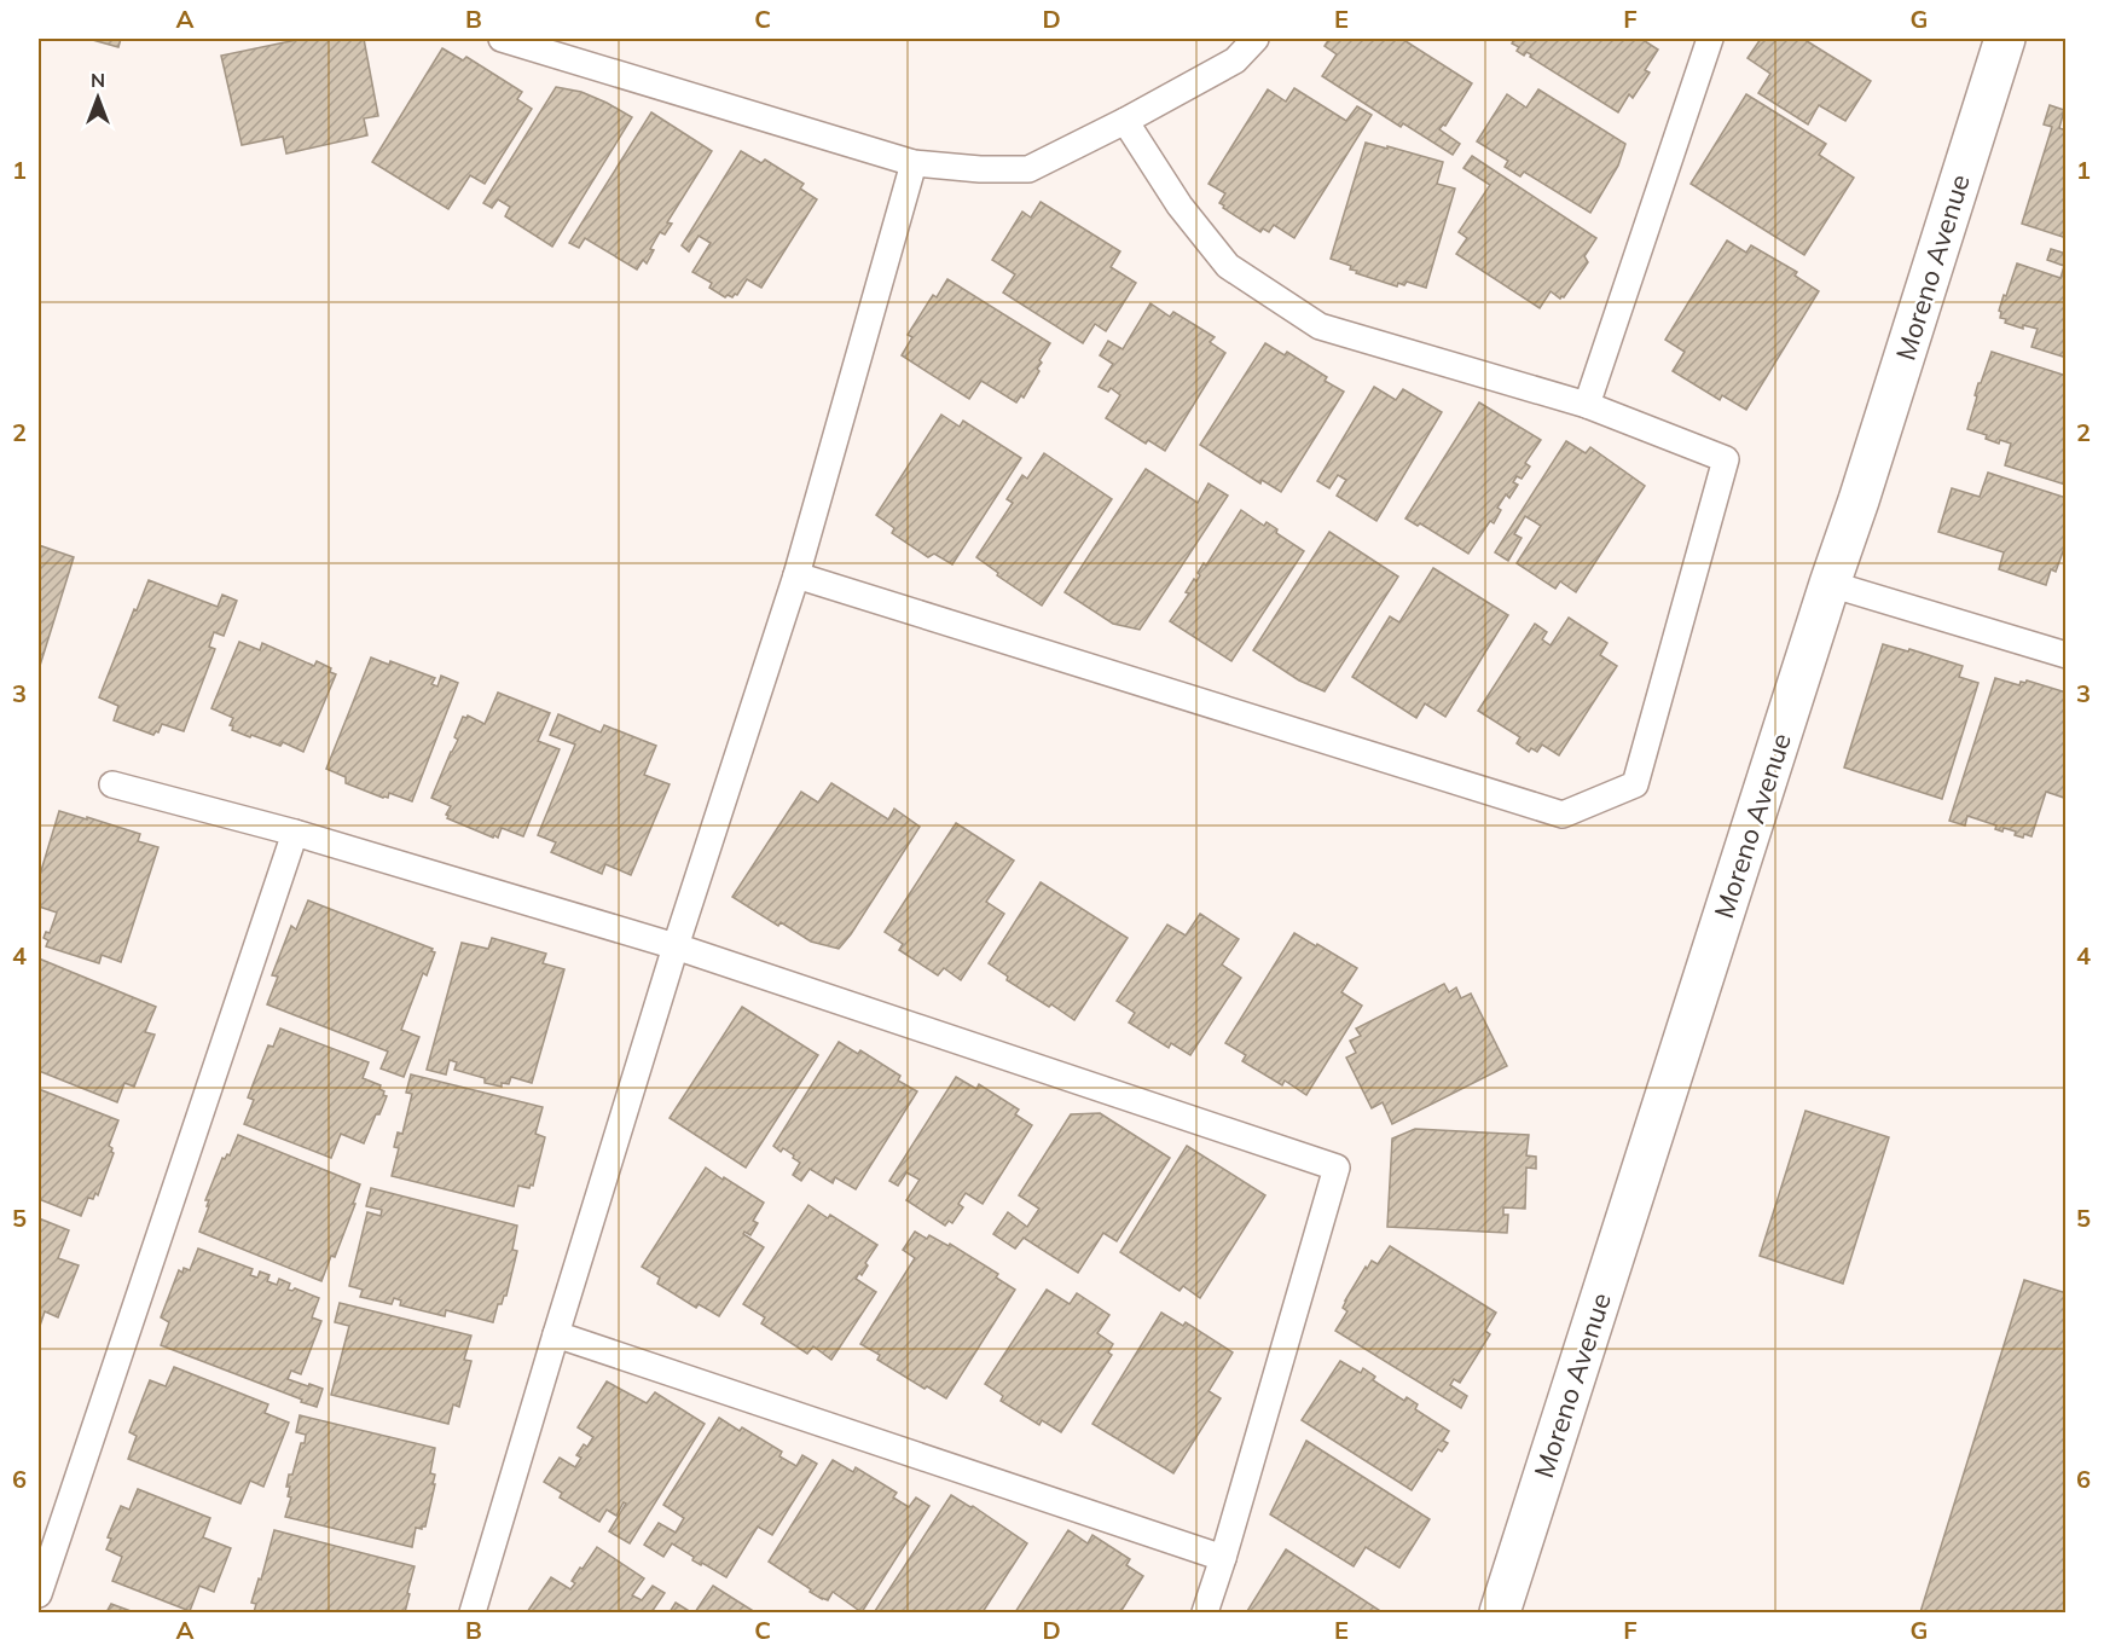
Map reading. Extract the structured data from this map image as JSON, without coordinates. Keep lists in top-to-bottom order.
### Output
{
  "streets": {
    "street": ["Moreno Avenue"]
  },
  "north": "top",
  "grid": {
    "columns": [
      "A",
      "B",
      "C",
      "D",
      "E",
      "F",
      "G"
    ],
    "rows": [
      "1",
      "2",
      "3",
      "4",
      "5",
      "6"
    ]
  }
}
